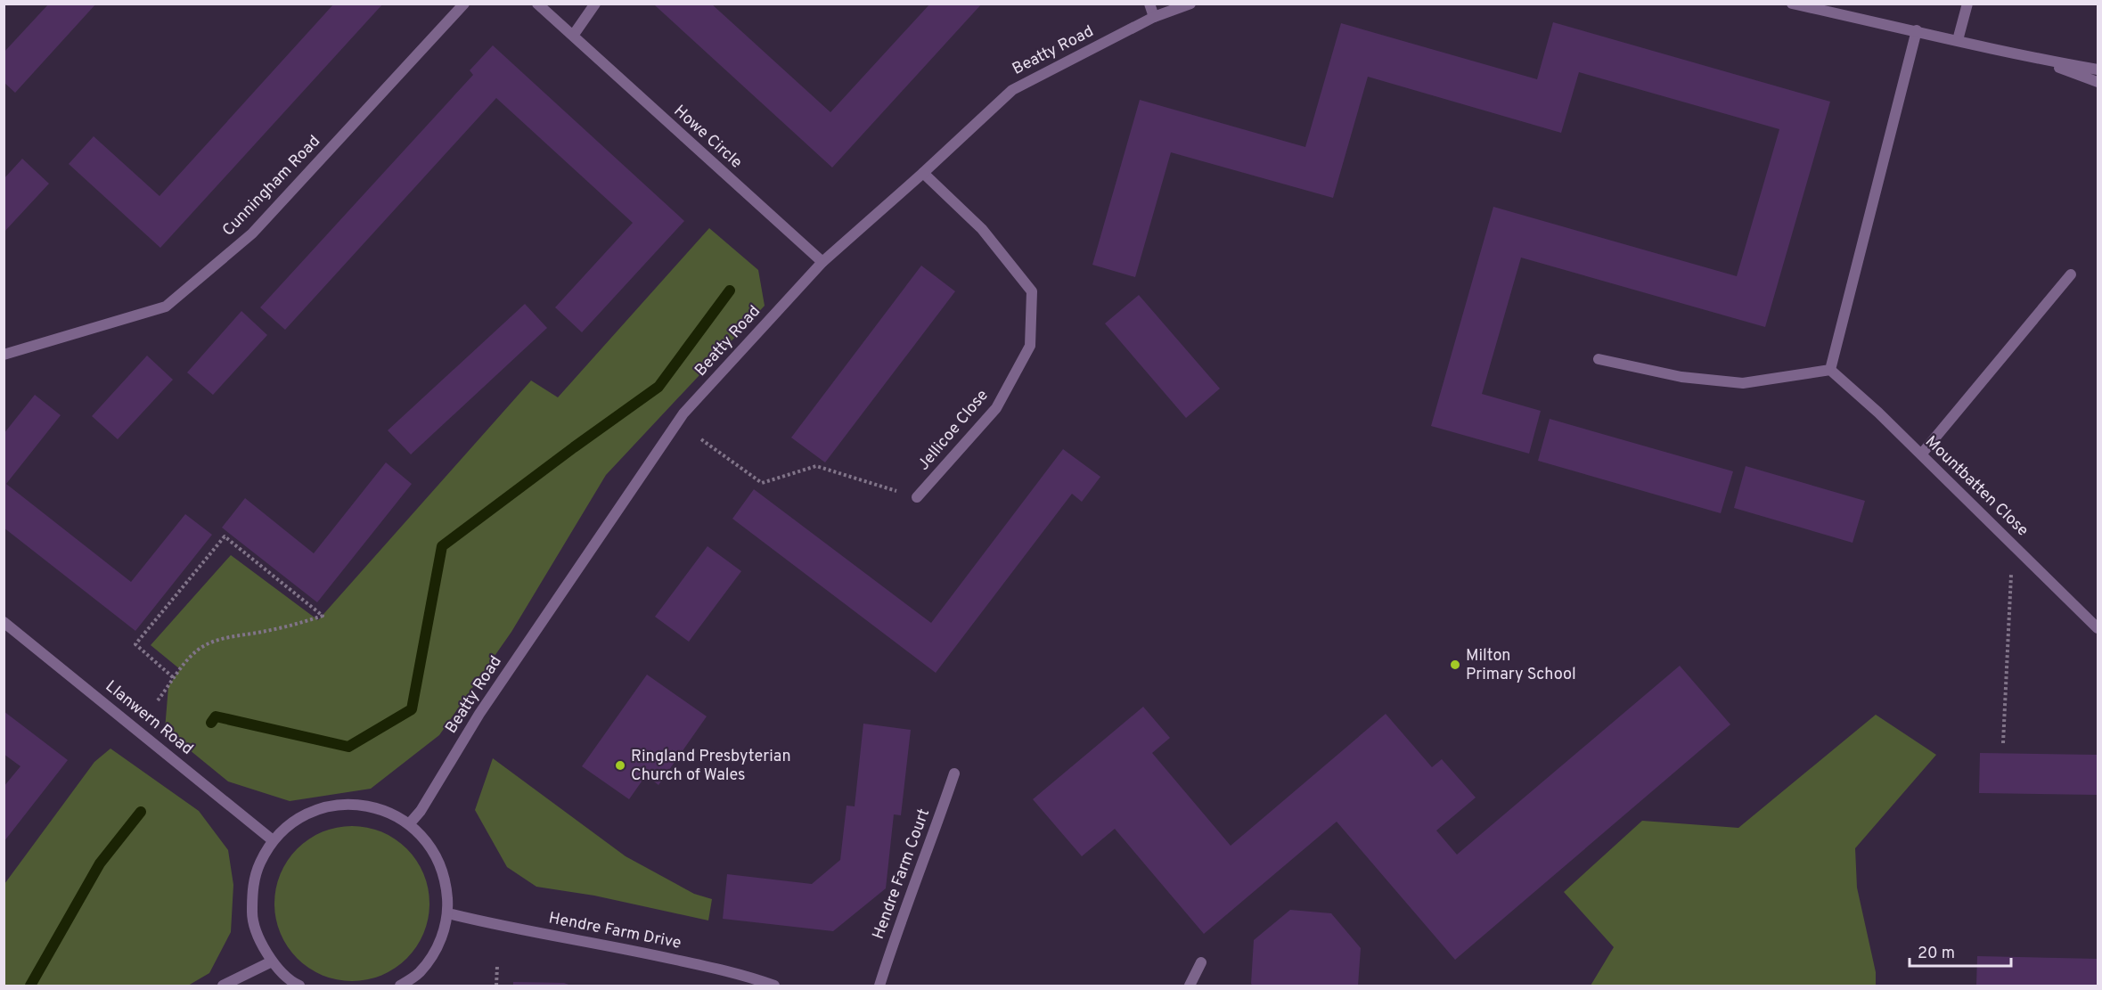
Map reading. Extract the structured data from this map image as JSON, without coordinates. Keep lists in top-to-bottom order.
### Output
{
  "streets": {
    "street": [
      "Beatty Road",
      "Howe Circle",
      "Cunningham Road",
      "Jellicoe Close",
      "Mountbatten Close",
      "Llanwern Road",
      "Hendre Farm Court",
      "Hendre Farm Drive"
    ]
  },
  "crossings": [
    ["Beatty Road", "Howe Circle"],
    ["Beatty Road", "Jellicoe Close"]
  ],
  "places": ["Milton Primary School", "Ringland Presbyterian Church of Wales"],
  "scale_bar": "20 m"
}
